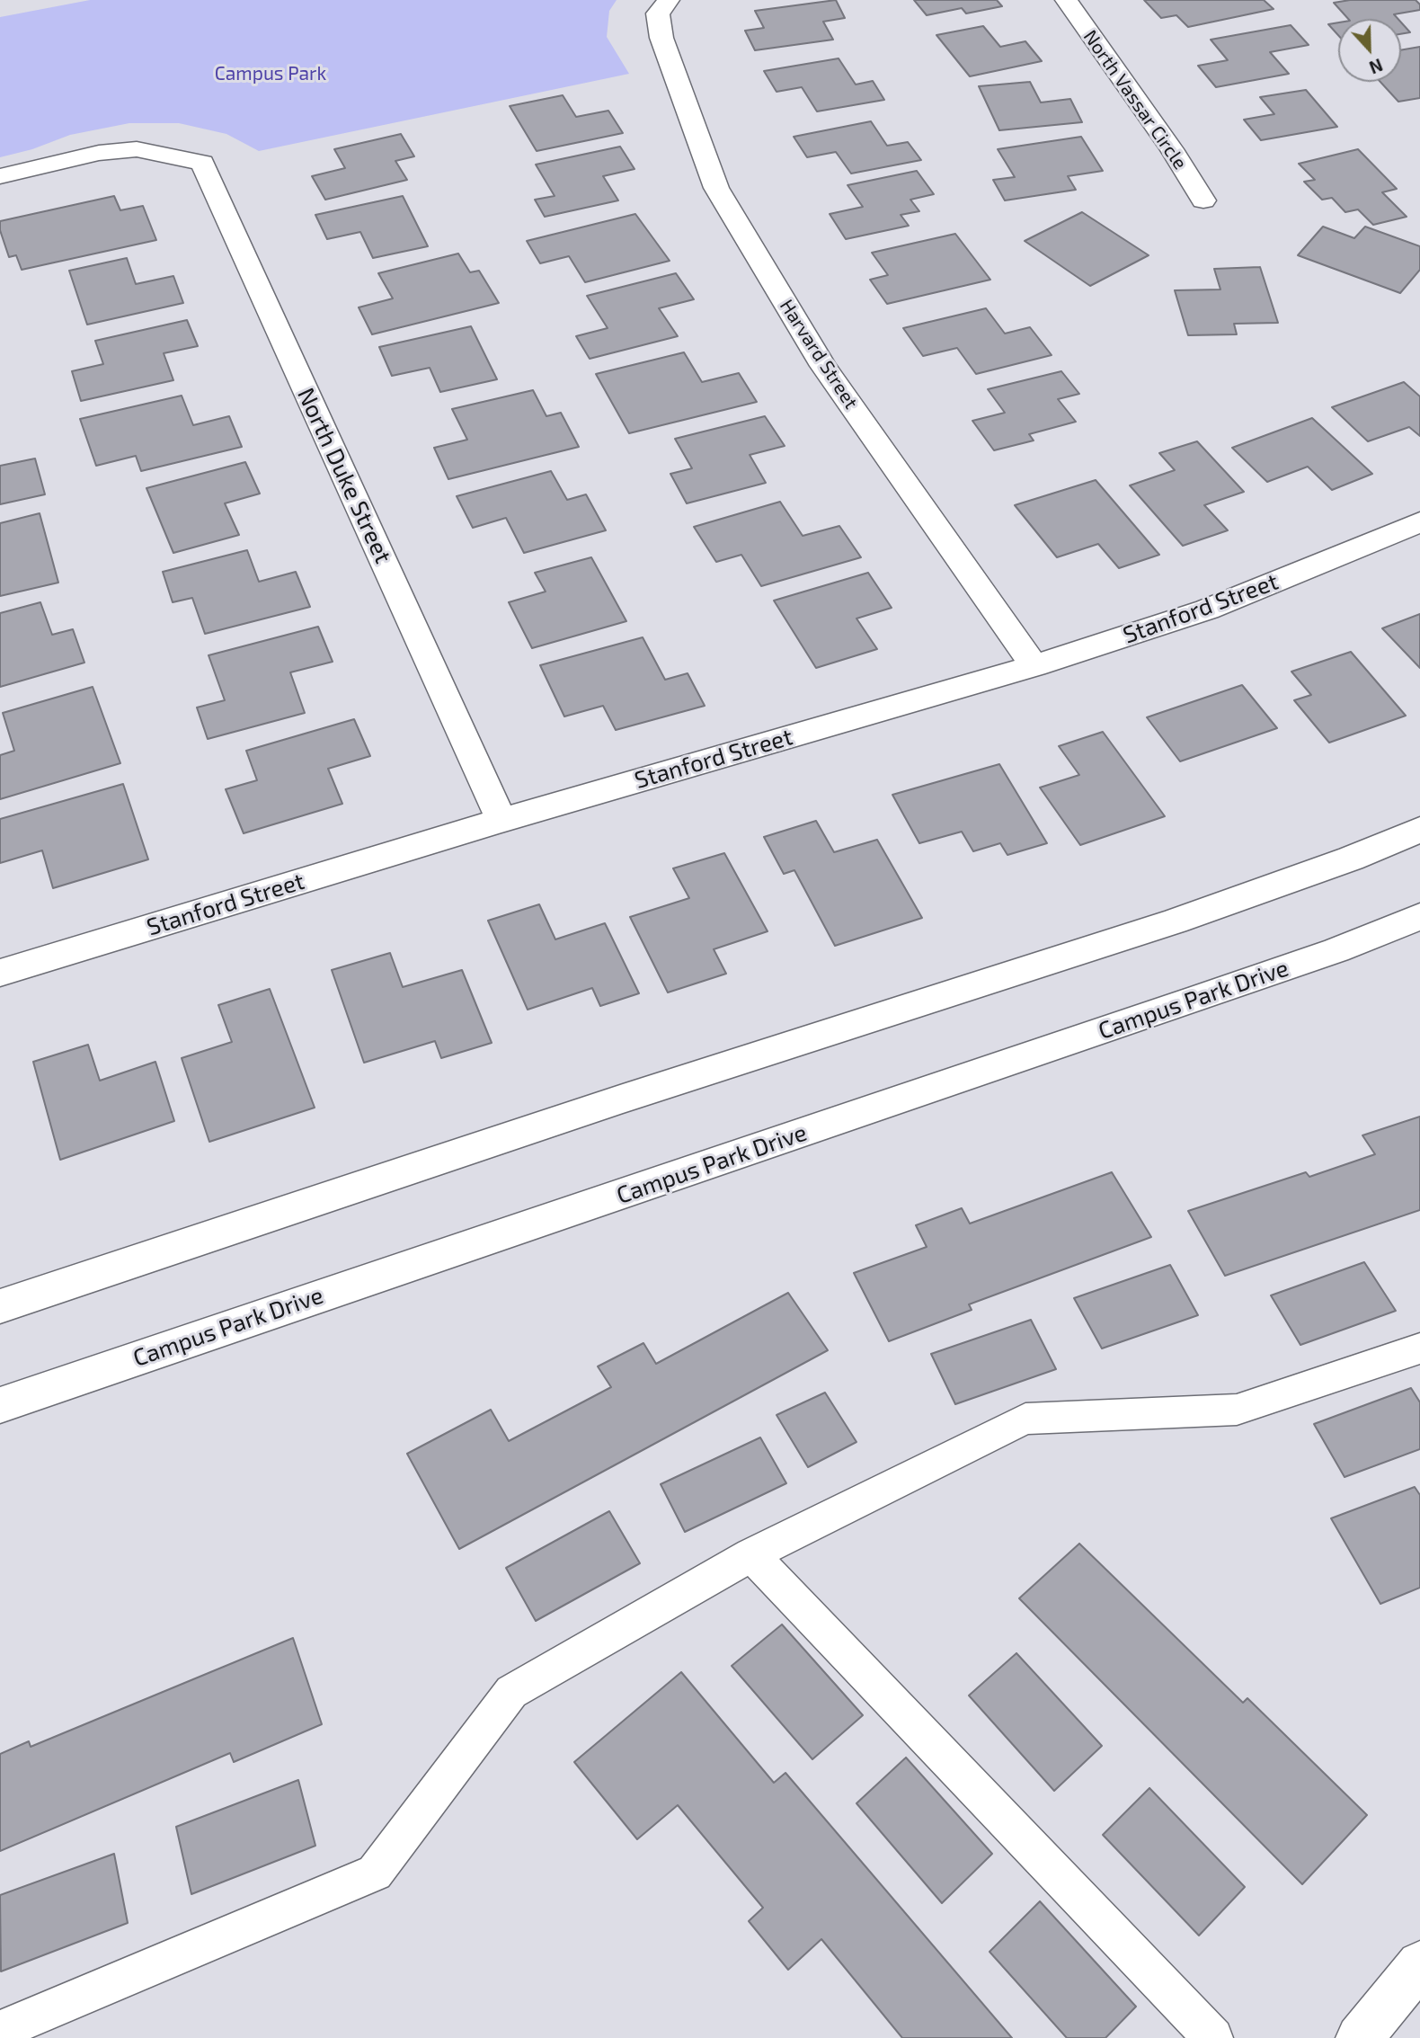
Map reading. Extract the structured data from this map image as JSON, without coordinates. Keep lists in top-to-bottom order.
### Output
{
  "streets": {
    "street": [
      "North Vassar Circle",
      "Harvard Street",
      "North Duke Street",
      "Stanford Street",
      "Campus Park Drive"
    ]
  },
  "crossings": [
    ["Harvard Street", "Stanford Street"],
    ["North Duke Street", "Stanford Street"]
  ],
  "parks": ["Campus Park"],
  "north": "bottom"
}
